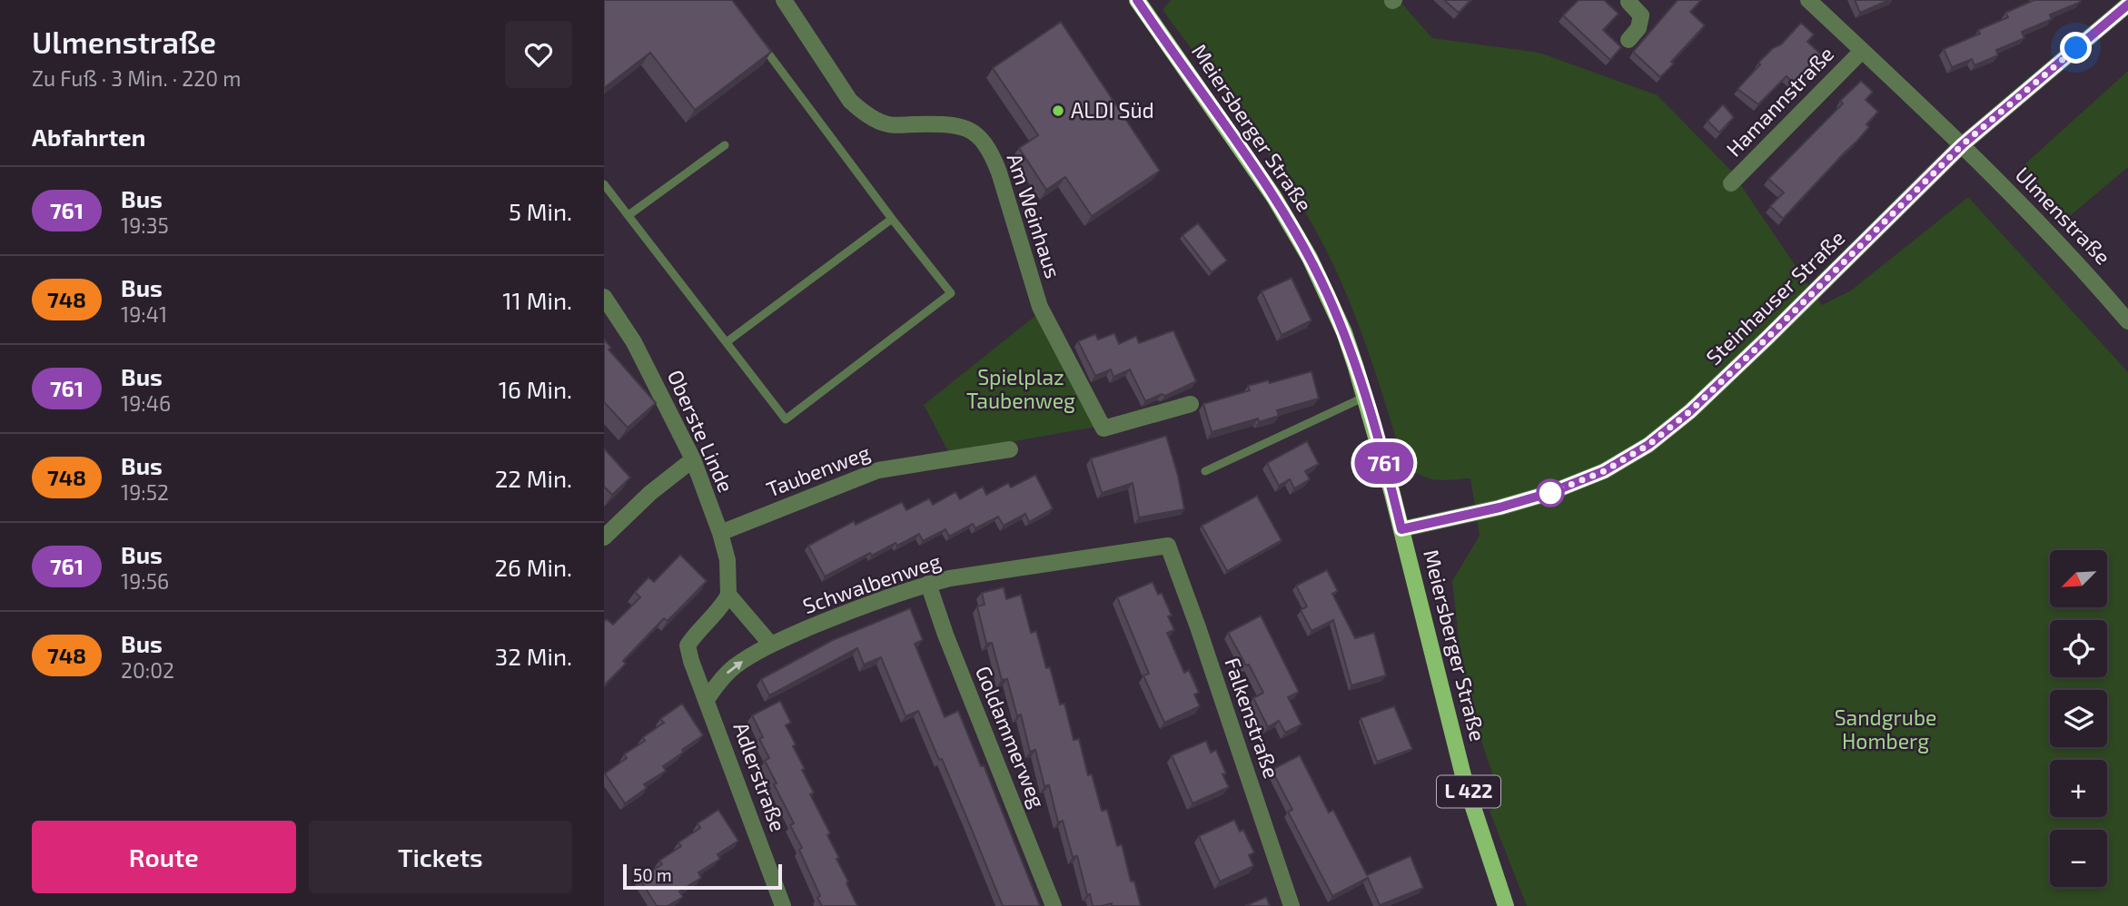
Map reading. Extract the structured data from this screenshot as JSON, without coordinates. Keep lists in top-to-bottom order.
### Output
{
  "streets": {
    "main road": ["Meiersberger Straße", "L 422"],
    "street": [
      "Hamannstraße",
      "Am Weinhaus",
      "Ulmenstraße",
      "Steinhauser Straße",
      "Oberste Linde",
      "Taubenweg",
      "Schwalbenweg",
      "Falkenstraße",
      "Goldammerweg",
      "Adlerstraße"
    ]
  },
  "crossings": [
    ["Hamannstraße", "Ulmenstraße"],
    ["Hamannstraße", "Steinhauser Straße"],
    ["Meiersberger Straße", "Steinhauser Straße"],
    ["Ulmenstraße", "Steinhauser Straße"],
    ["Oberste Linde", "Taubenweg"],
    ["Oberste Linde", "Adlerstraße"],
    ["Schwalbenweg", "Falkenstraße"],
    ["Schwalbenweg", "Goldammerweg"]
  ],
  "parks": ["Spielplaz Taubenweg", "Sandgrube Homberg"],
  "places": ["ALDI Süd"],
  "lines": ["bus line 761"],
  "scale_bar": "50 m",
  "north": "bottom left",
  "page": {
    "heading": [
      ["Ulmenstraße", "Zu Fuß · 3 Min. · 220 m"],
      "Abfahrten"
    ],
    "on_map": "761",
    "list": [
      {
        "mark": "761",
        "name": "Bus",
        "note": "19:35",
        "value": "5 Min."
      },
      {
        "mark": "748",
        "name": "Bus",
        "note": "19:41",
        "value": "11 Min."
      },
      {
        "mark": "761",
        "name": "Bus",
        "note": "19:46",
        "value": "16 Min."
      },
      {
        "mark": "748",
        "name": "Bus",
        "note": "19:52",
        "value": "22 Min."
      },
      {
        "mark": "761",
        "name": "Bus",
        "note": "19:56",
        "value": "26 Min."
      },
      {
        "mark": "748",
        "name": "Bus",
        "note": "20:02",
        "value": "32 Min."
      }
    ],
    "map_buttons": ["+", "−"],
    "buttons": ["Route", "Tickets"],
    "scale": "50 m"
  }
}
